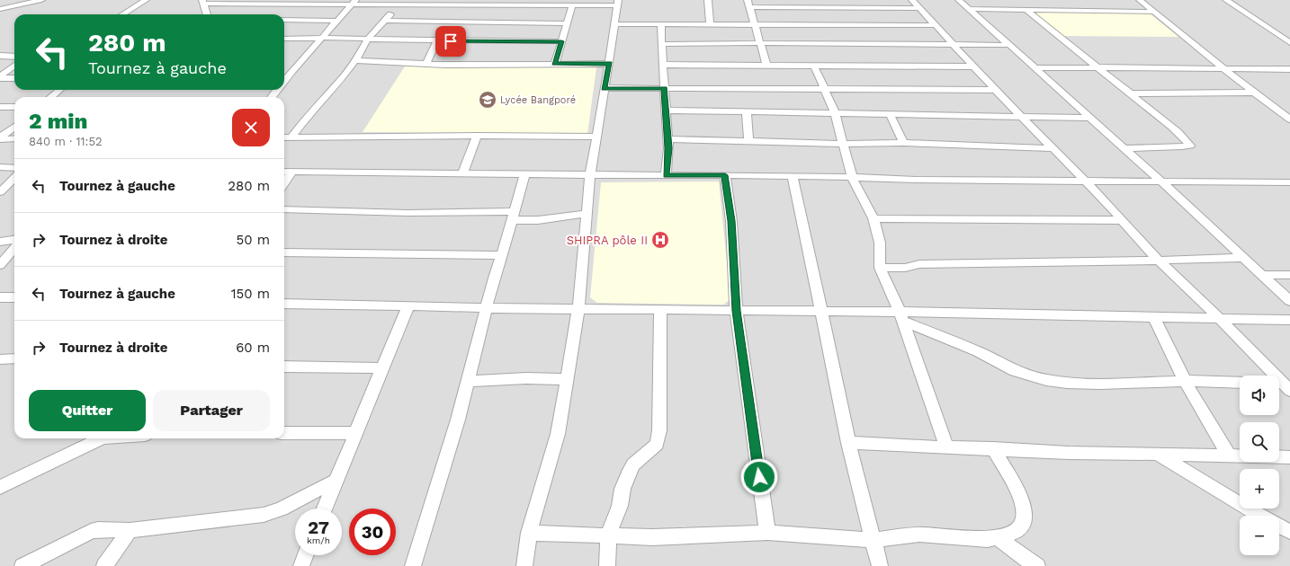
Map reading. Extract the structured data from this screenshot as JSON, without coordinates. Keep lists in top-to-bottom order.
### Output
{
  "places": {
    "school or university": ["Lycée Bangporé"],
    "hospital": ["SHIPRA pôle II"]
  },
  "page": {
    "turn": ["280 m", "Tournez à gauche"],
    "heading": ["2 min", "840 m · 11:52"],
    "list": [
      {
        "name": "Tournez à gauche",
        "value": "280 m"
      },
      {
        "name": "Tournez à droite",
        "value": "50 m"
      },
      {
        "name": "Tournez à gauche",
        "value": "150 m"
      },
      {
        "name": "Tournez à droite",
        "value": "60 m"
      }
    ],
    "map_buttons": ["+", "−"],
    "buttons": ["Quitter", "Partager"],
    "speed": "27 km/h",
    "limit": "30"
  }
}
